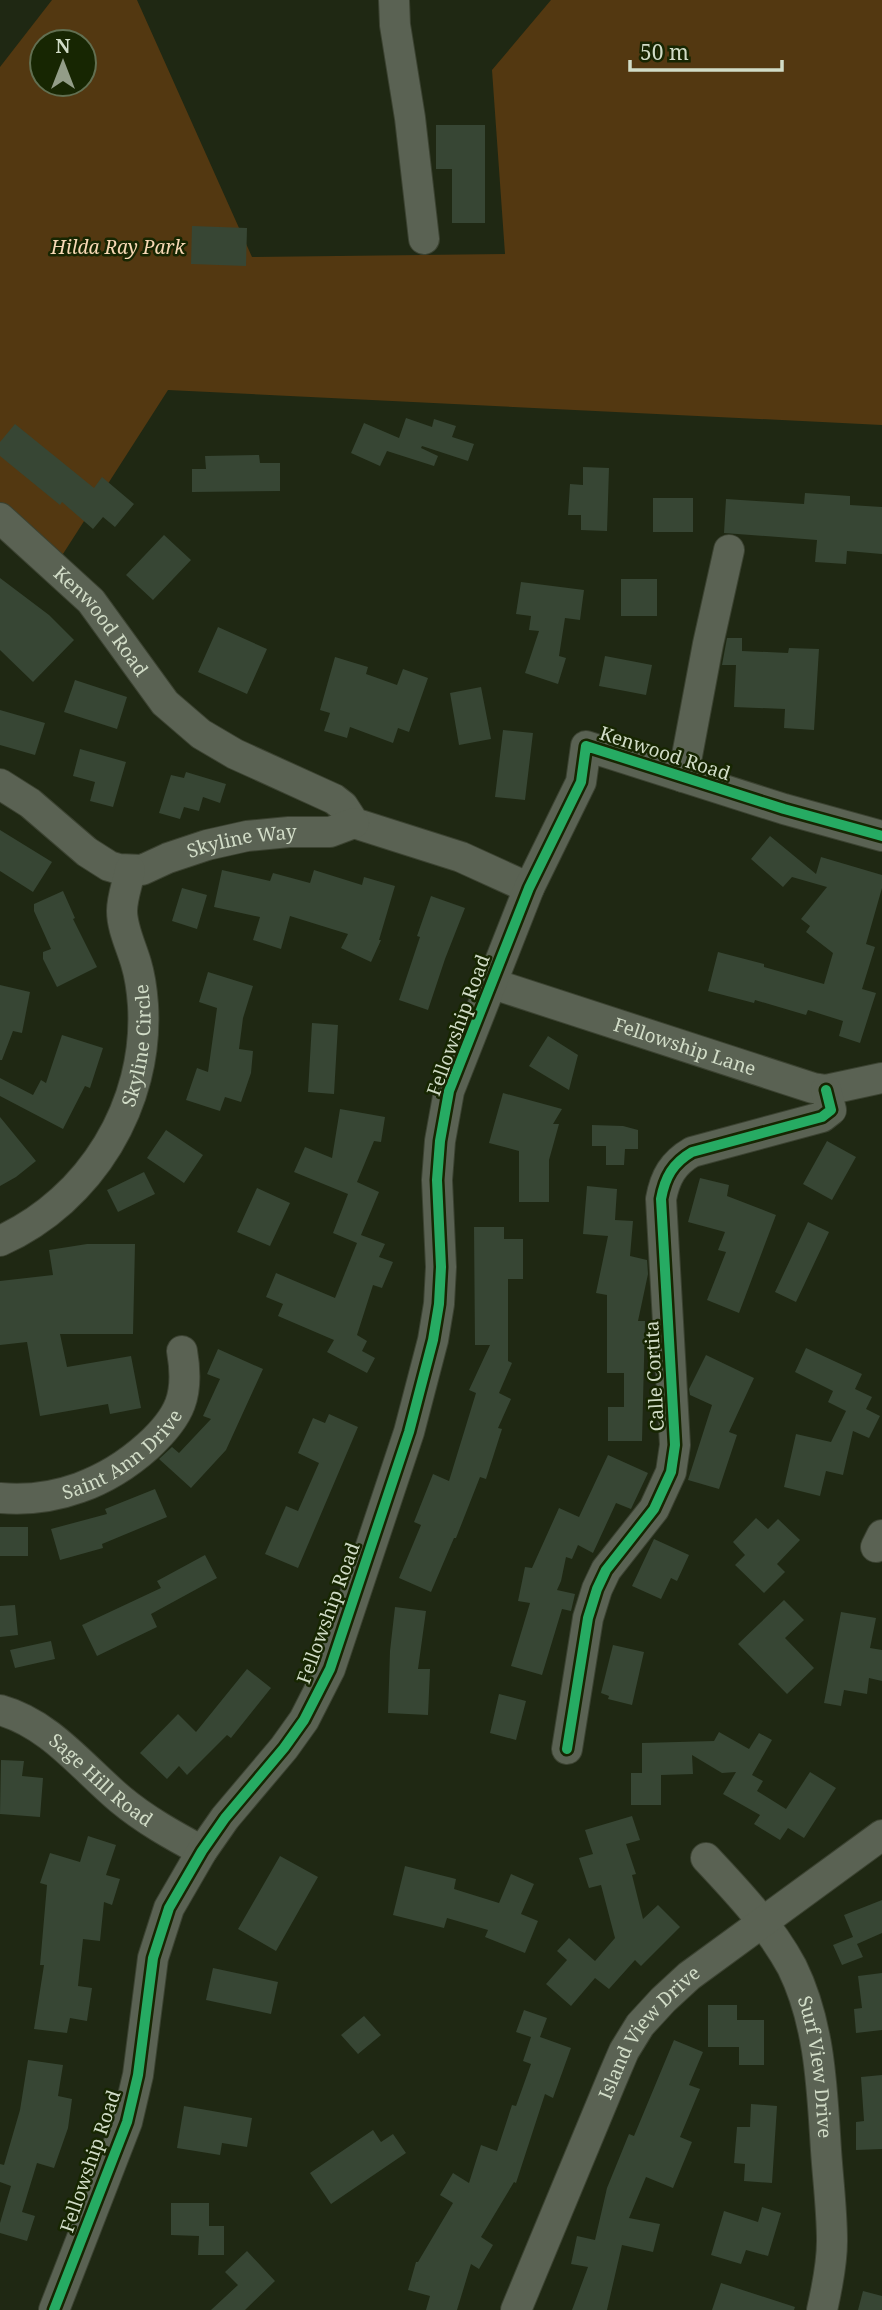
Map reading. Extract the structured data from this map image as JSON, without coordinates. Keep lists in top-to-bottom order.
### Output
{
  "streets": {
    "street": [
      "Kenwood Road",
      "Skyline Way",
      "Fellowship Road",
      "Skyline Circle",
      "Fellowship Lane",
      "Calle Cortita",
      "Saint Ann Drive",
      "Sage Hill Road",
      "Island View Drive",
      "Surf View Drive"
    ]
  },
  "crossings": [
    ["Kenwood Road", "Skyline Way"],
    ["Kenwood Road", "Fellowship Road"],
    ["Skyline Way", "Skyline Circle"],
    ["Fellowship Road", "Fellowship Lane"],
    ["Fellowship Road", "Sage Hill Road"],
    ["Fellowship Lane", "Calle Cortita"],
    ["Island View Drive", "Surf View Drive"]
  ],
  "parks": ["Hilda Ray Park"],
  "scale_bar": "50 m",
  "north": "top"
}
